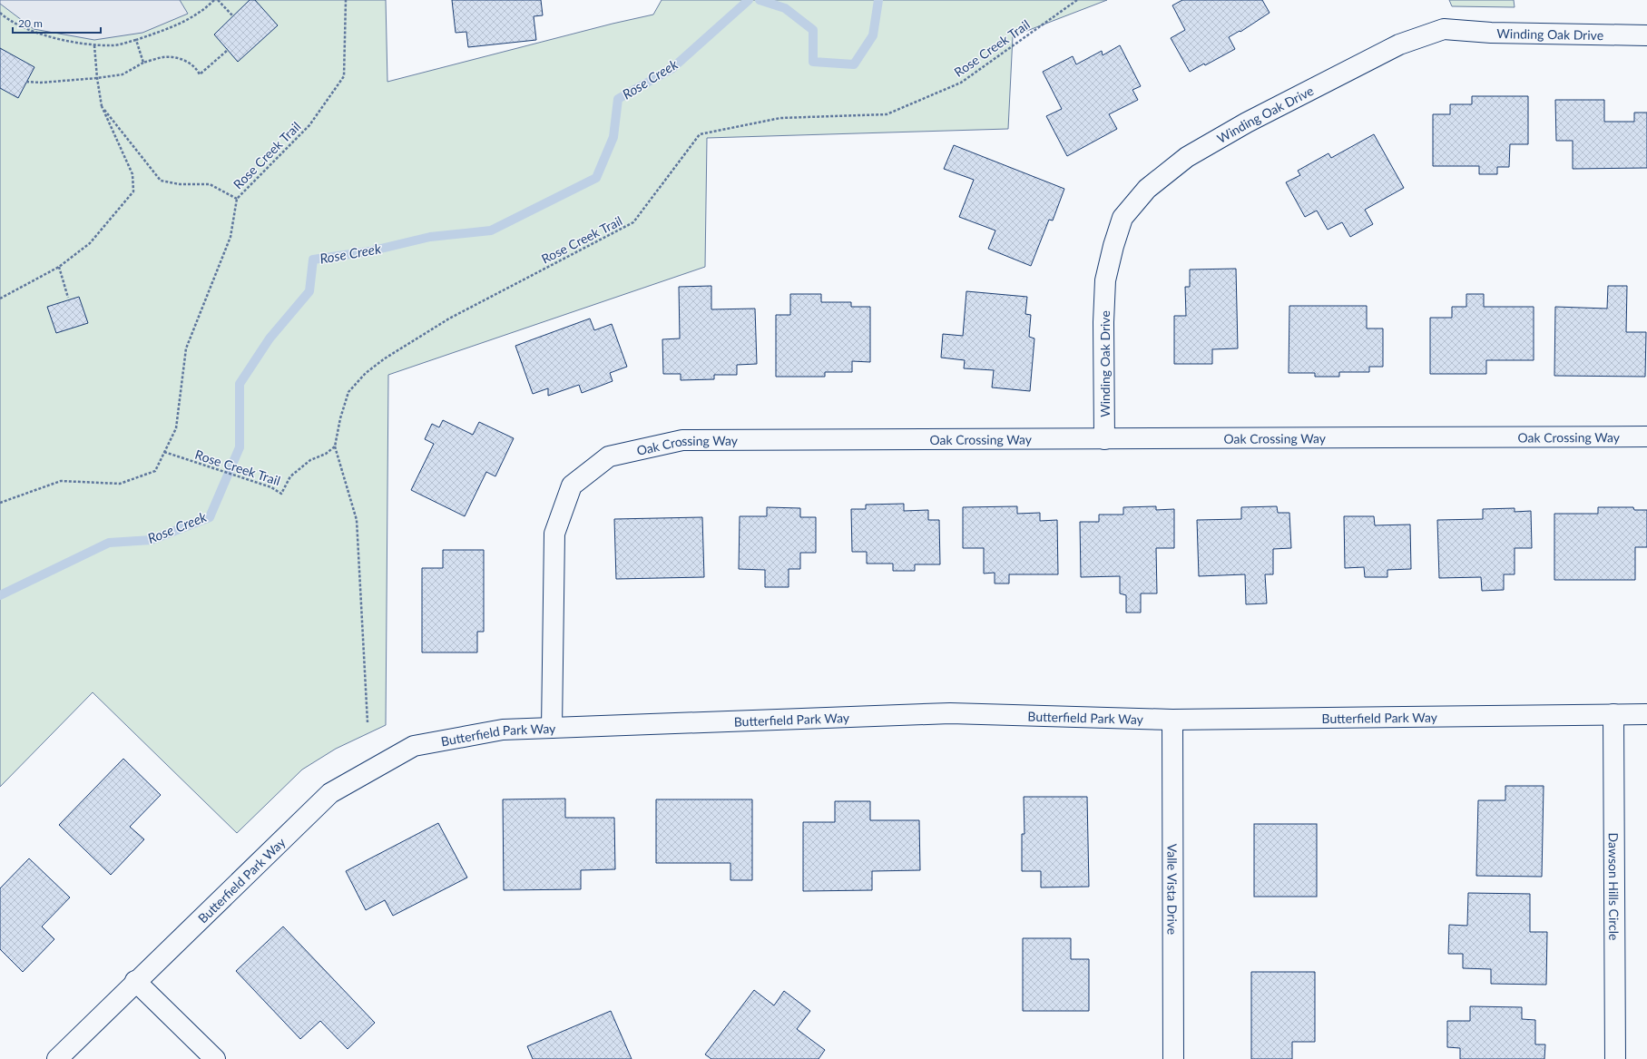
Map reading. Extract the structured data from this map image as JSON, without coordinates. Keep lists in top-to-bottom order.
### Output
{
  "streets": {
    "street": [
      "Winding Oak Drive",
      "Oak Crossing Way",
      "Butterfield Park Way",
      "Dawson Hills Circle",
      "Valle Vista Drive"
    ],
    "path": ["Rose Creek Trail"]
  },
  "crossings": [
    ["Winding Oak Drive", "Oak Crossing Way"],
    ["Oak Crossing Way", "Butterfield Park Way"],
    ["Butterfield Park Way", "Dawson Hills Circle"],
    ["Butterfield Park Way", "Valle Vista Drive"]
  ],
  "water": ["Rose Creek"],
  "scale_bar": "20 m"
}
